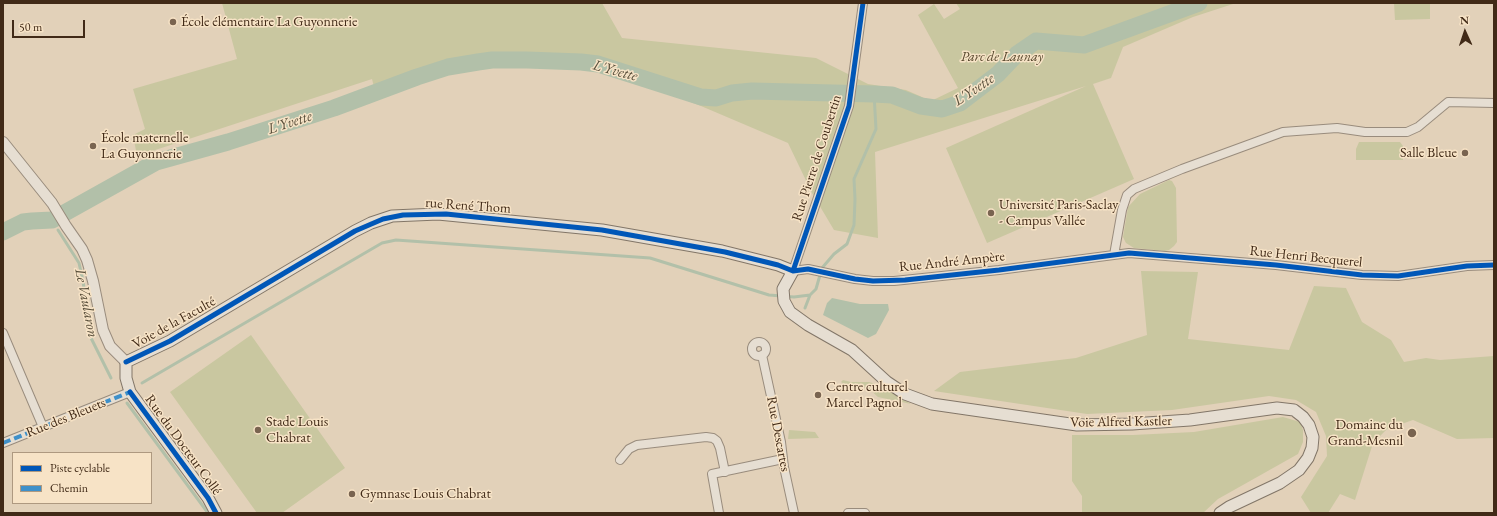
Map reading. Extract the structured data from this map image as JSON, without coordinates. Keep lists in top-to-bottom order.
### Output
{
  "streets": {
    "main road": [
      "rue René Thom",
      "Voie de la Faculté",
      "Voie Alfred Kastler",
      "Rue du Docteur Collé"
    ],
    "street": [
      "Rue Pierre de Coubertin",
      "Rue Henri Becquerel",
      "Rue André Ampère",
      "Rue des Bleuets",
      "Rue Descartes"
    ]
  },
  "crossings": [
    ["Rue Pierre de Coubertin", "rue René Thom"],
    ["Rue Pierre de Coubertin", "Rue André Ampère"],
    ["Rue Pierre de Coubertin", "Voie Alfred Kastler"],
    ["rue René Thom", "Rue André Ampère"],
    ["rue René Thom", "Voie de la Faculté"],
    ["rue René Thom", "Voie Alfred Kastler"],
    ["Rue Henri Becquerel", "Rue André Ampère"],
    ["Rue André Ampère", "Voie Alfred Kastler"],
    ["Voie de la Faculté", "Rue du Docteur Collé"],
    ["Rue des Bleuets", "Rue du Docteur Collé"]
  ],
  "water": ["L'Yvette", "Le Vaularon"],
  "parks": ["Parc de Launay"],
  "places": [
    "École élémentaire La Guyonnerie",
    "École maternelle La Guyonnerie",
    "Salle Bleue",
    "Université Paris-Saclay - Campus Vallée",
    "Centre culturel Marcel Pagnol",
    "Stade Louis Chabrat",
    "Domaine du Grand-Mesnil",
    "Gymnase Louis Chabrat"
  ],
  "legend": ["Piste cyclable", "Chemin"],
  "scale_bar": "50 m",
  "north": "top"
}
